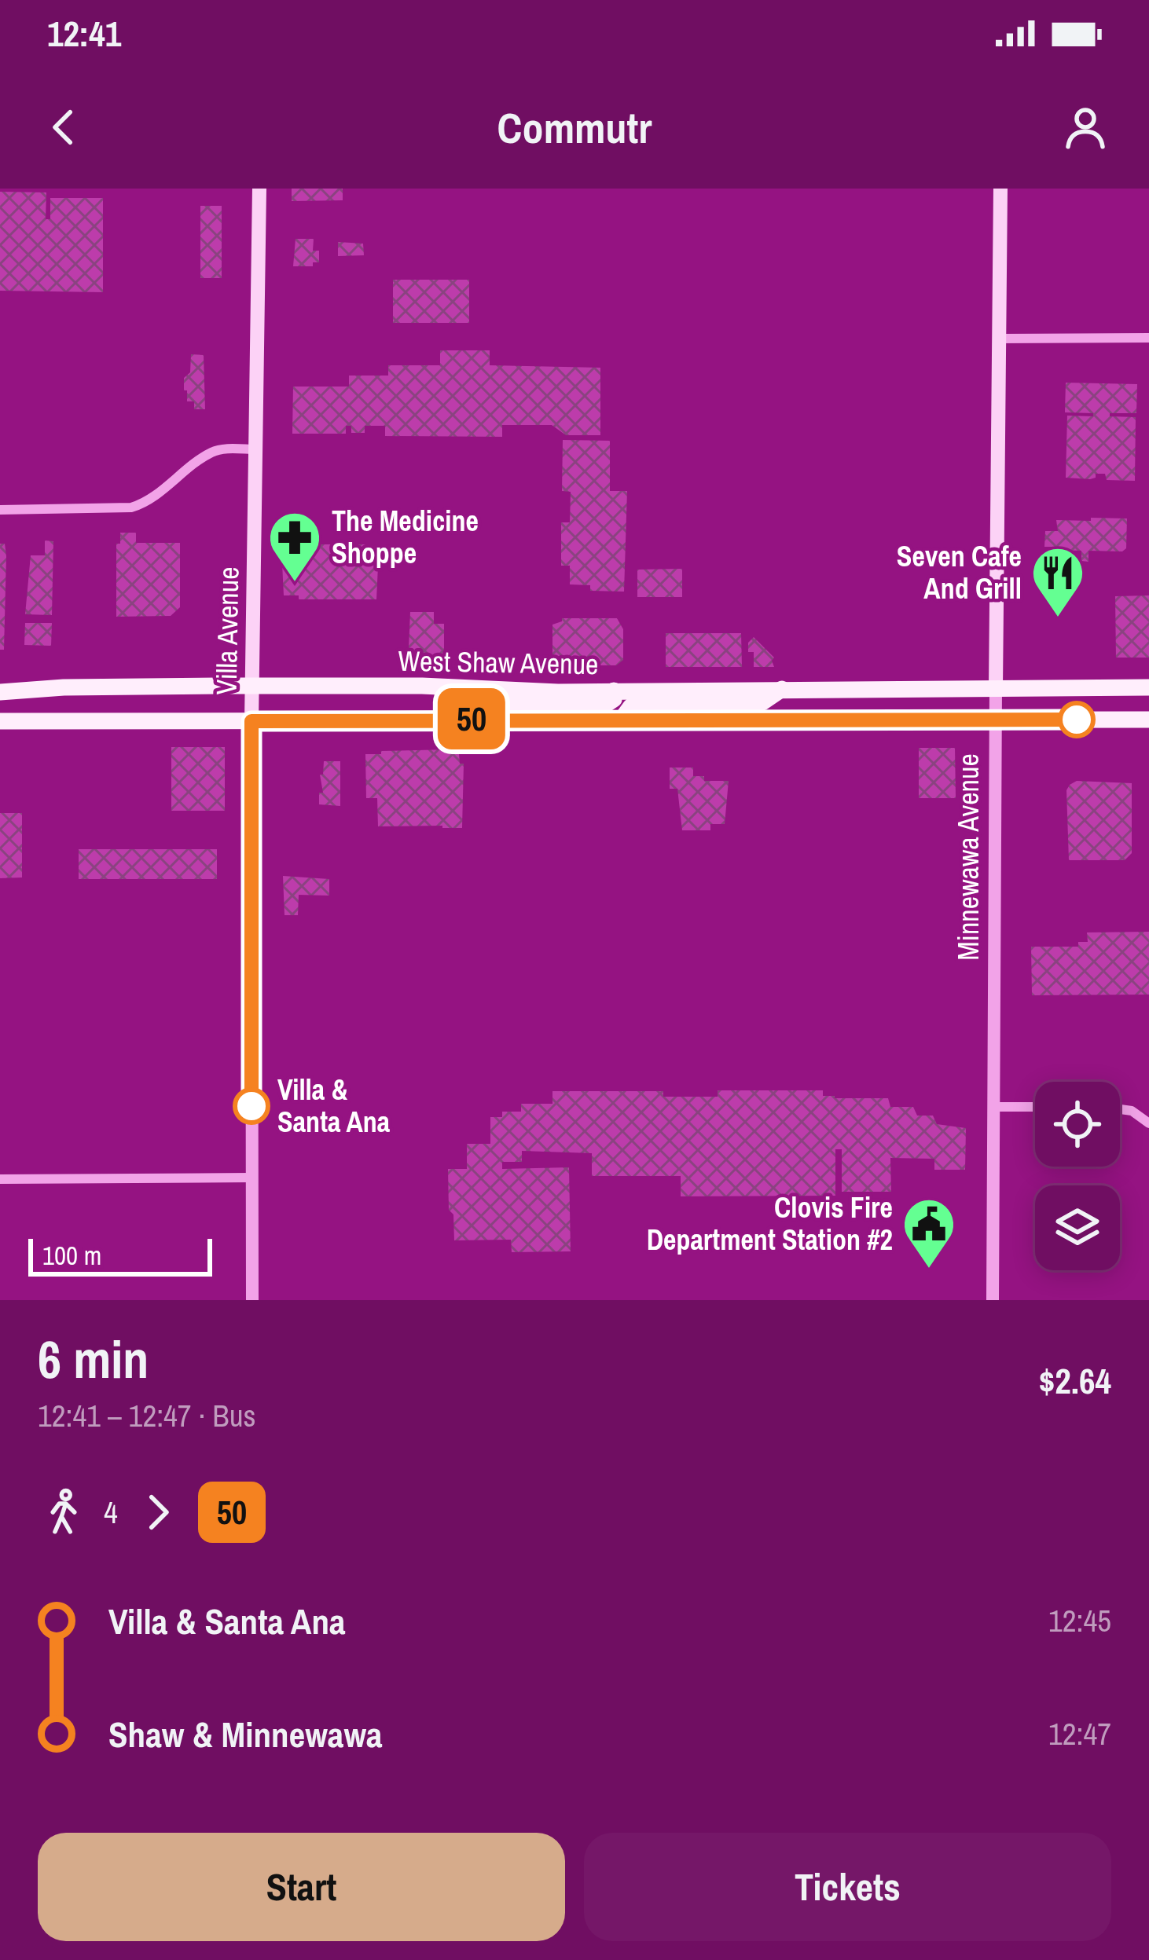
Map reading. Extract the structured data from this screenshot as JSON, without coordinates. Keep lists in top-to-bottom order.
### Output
{
  "streets": {
    "main road": ["Villa Avenue", "West Shaw Avenue", "Minnewawa Avenue"]
  },
  "crossings": [
    ["Villa Avenue", "West Shaw Avenue"],
    ["West Shaw Avenue", "Minnewawa Avenue"]
  ],
  "places": {
    "pharmacy": ["The Medicine Shoppe"],
    "restaurant": ["Seven Cafe And Grill"],
    "other": ["Villa & Santa Ana"],
    "public building": ["Clovis Fire Department Station #2"]
  },
  "lines": ["bus line 50"],
  "scale_bar": "100 m",
  "page": {
    "status": "12:41",
    "header": "Commutr",
    "on_map": "50",
    "scale": "100 m",
    "heading": ["6 min", "12:41 – 12:47 · Bus", "$2.64"],
    "legs": ["4", "50"],
    "list": [
      {
        "name": "Villa & Santa Ana",
        "value": "12:45"
      },
      {
        "name": "Shaw & Minnewawa",
        "value": "12:47"
      }
    ],
    "buttons": ["Start", "Tickets"]
  }
}
